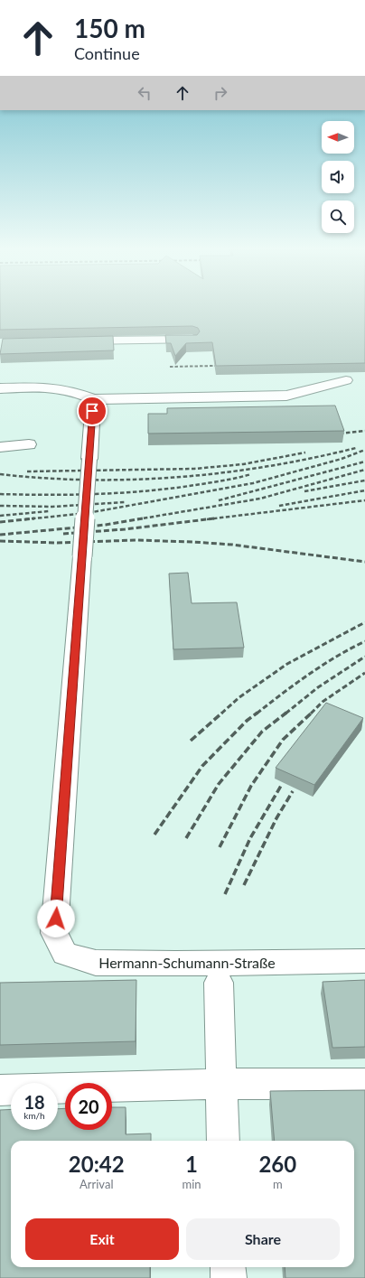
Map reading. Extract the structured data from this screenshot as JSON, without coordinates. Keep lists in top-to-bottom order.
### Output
{
  "streets": {
    "street": ["Hermann-Schumann-Straße"]
  },
  "north": "left",
  "page": {
    "turn": ["150 m", "Continue"],
    "speed": "18 km/h",
    "limit": "20",
    "eta": [
      "20:42",
      "Arrival",
      "1",
      "min",
      "260",
      "m"
    ],
    "buttons": ["Exit", "Share"]
  }
}
